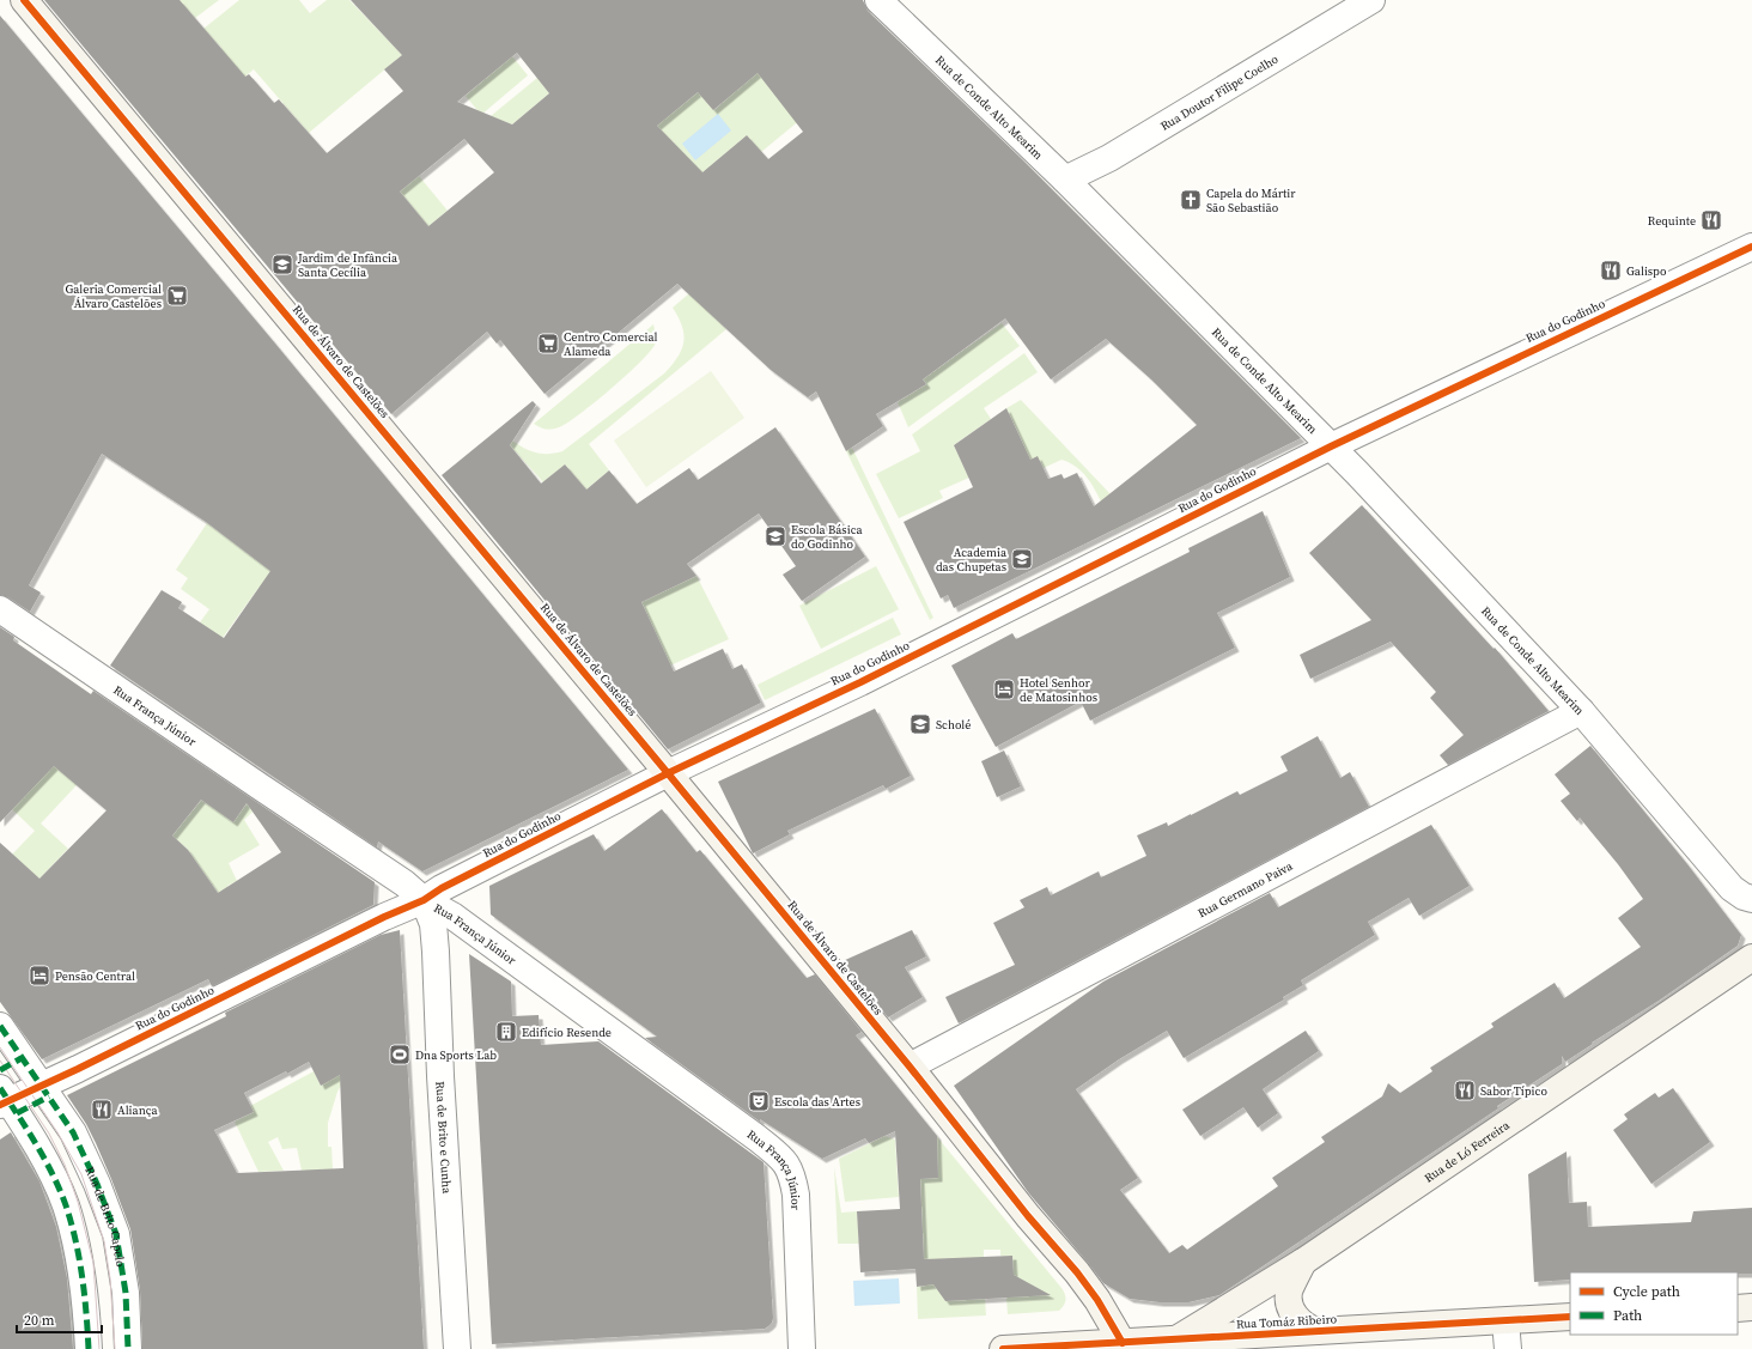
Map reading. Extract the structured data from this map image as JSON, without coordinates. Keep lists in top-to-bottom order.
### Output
{
  "streets": {
    "street": [
      "Rua Doutor Filipe Coelho",
      "Rua de Conde Alto Mearim",
      "Rua do Godinho",
      "Rua de Álvaro de Castelões",
      "Rua França Júnior",
      "Rua Germano Paiva",
      "Rua de Brito e Cunha",
      "Rua de Ló Ferreira",
      "Rua de Brito Capelo",
      "Rua Tomáz Ribeiro"
    ]
  },
  "crossings": [
    ["Rua Doutor Filipe Coelho", "Rua de Conde Alto Mearim"],
    ["Rua de Conde Alto Mearim", "Rua do Godinho"],
    ["Rua de Conde Alto Mearim", "Rua Germano Paiva"],
    ["Rua do Godinho", "Rua de Álvaro de Castelões"],
    ["Rua do Godinho", "Rua França Júnior"],
    ["Rua do Godinho", "Rua de Brito e Cunha"],
    ["Rua do Godinho", "Rua de Brito Capelo"],
    ["Rua de Álvaro de Castelões", "Rua Germano Paiva"],
    ["Rua de Álvaro de Castelões", "Rua Tomáz Ribeiro"],
    ["Rua França Júnior", "Rua de Brito e Cunha"],
    ["Rua de Ló Ferreira", "Rua Tomáz Ribeiro"]
  ],
  "places": {
    "church": ["Capela do Mártir São Sebastião"],
    "restaurant": [
      "Requinte",
      "Galispo",
      "Sabor Típico",
      "Aliança"
    ],
    "school or university": [
      "Jardim de Infância Santa Cecília",
      "Escola Básica do Godinho",
      "Academia das Chupetas",
      "Scholé"
    ],
    "supermarket": ["Galeria Comercial Álvaro Castelões", "Centro Comercial Alameda"],
    "hotel": ["Hotel Senhor de Matosinhos", "Pensão Central"],
    "building": ["Edifício Resende"],
    "sports": ["Dna Sports Lab"],
    "theatre": ["Escola das Artes"]
  },
  "legend": ["Cycle path", "Path"],
  "scale_bar": "20 m"
}
